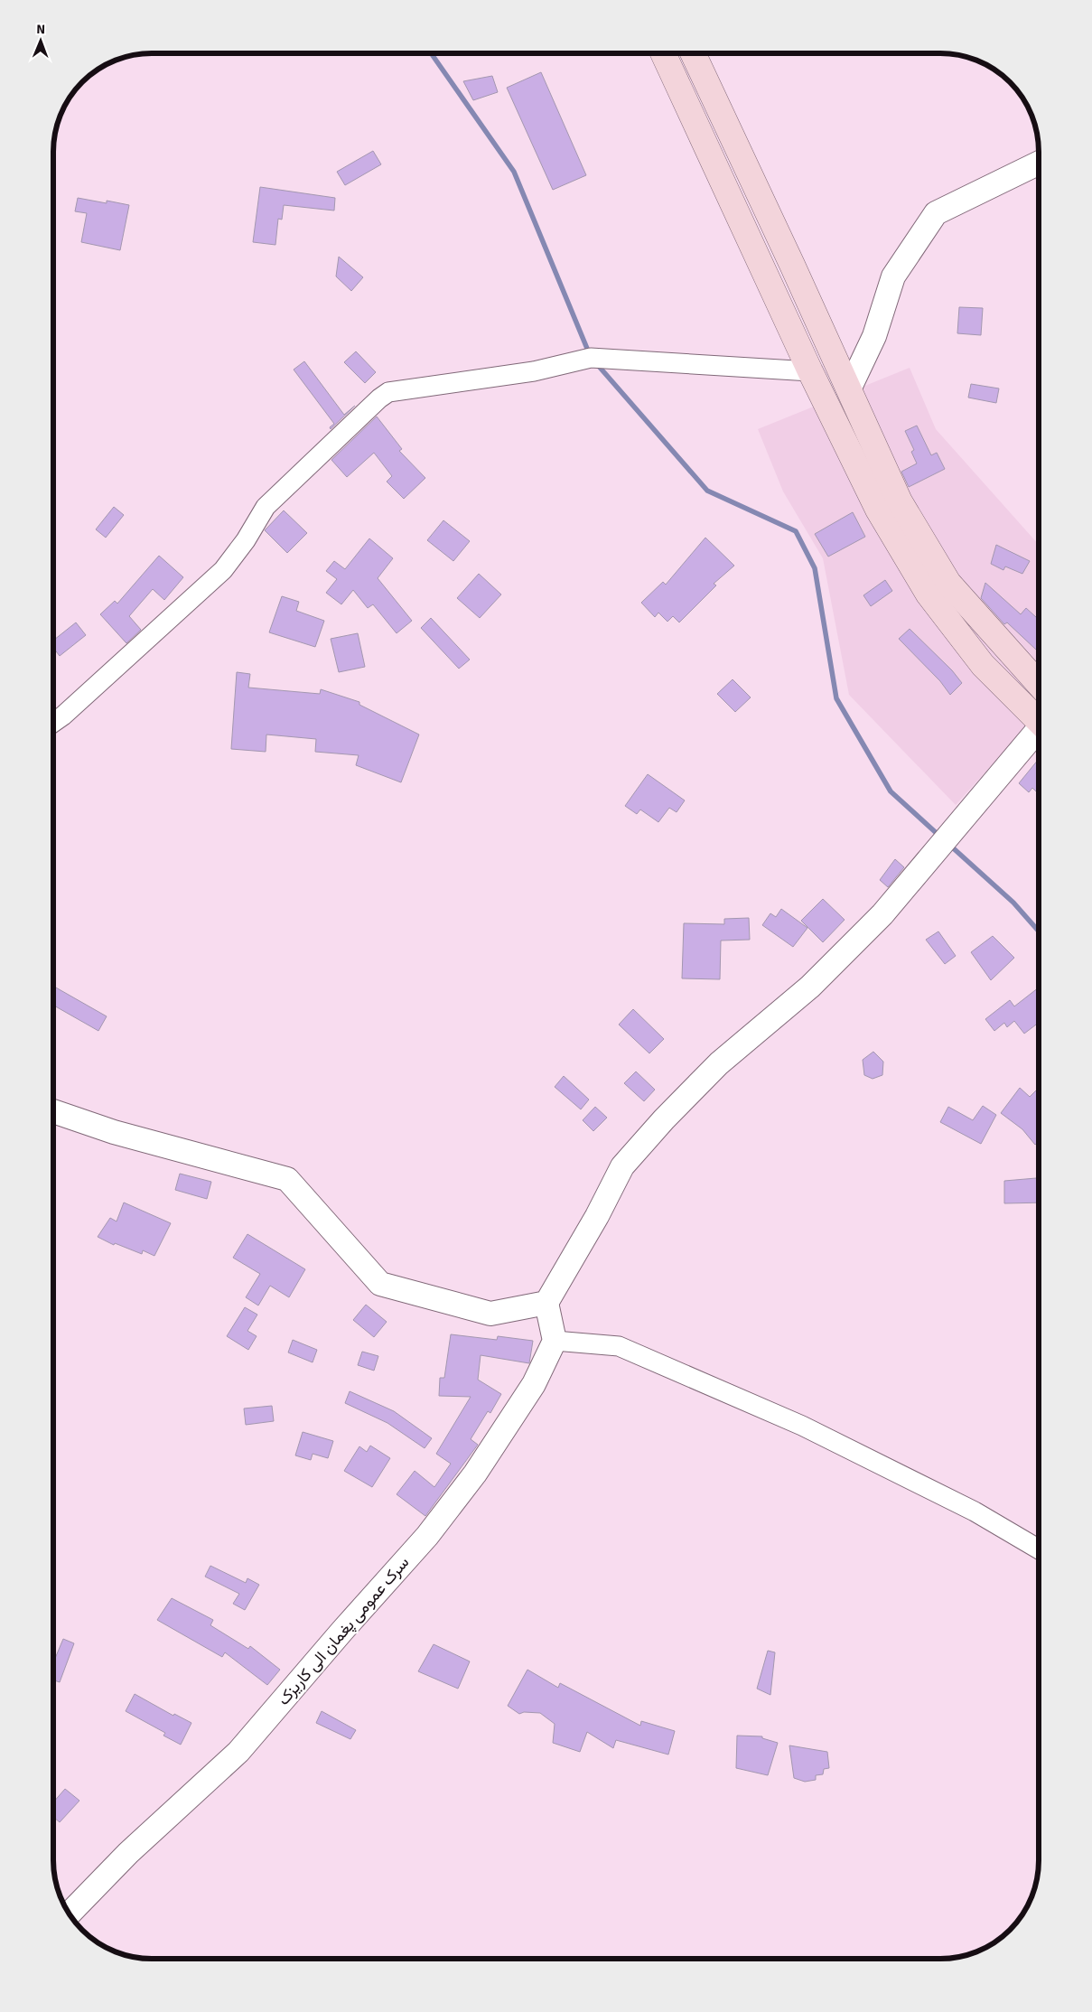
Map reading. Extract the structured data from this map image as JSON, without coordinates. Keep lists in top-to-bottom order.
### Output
{
  "streets": {
    "street": ["سرک عمومی پغمان الی کاریزک"]
  },
  "north": "top"
}
